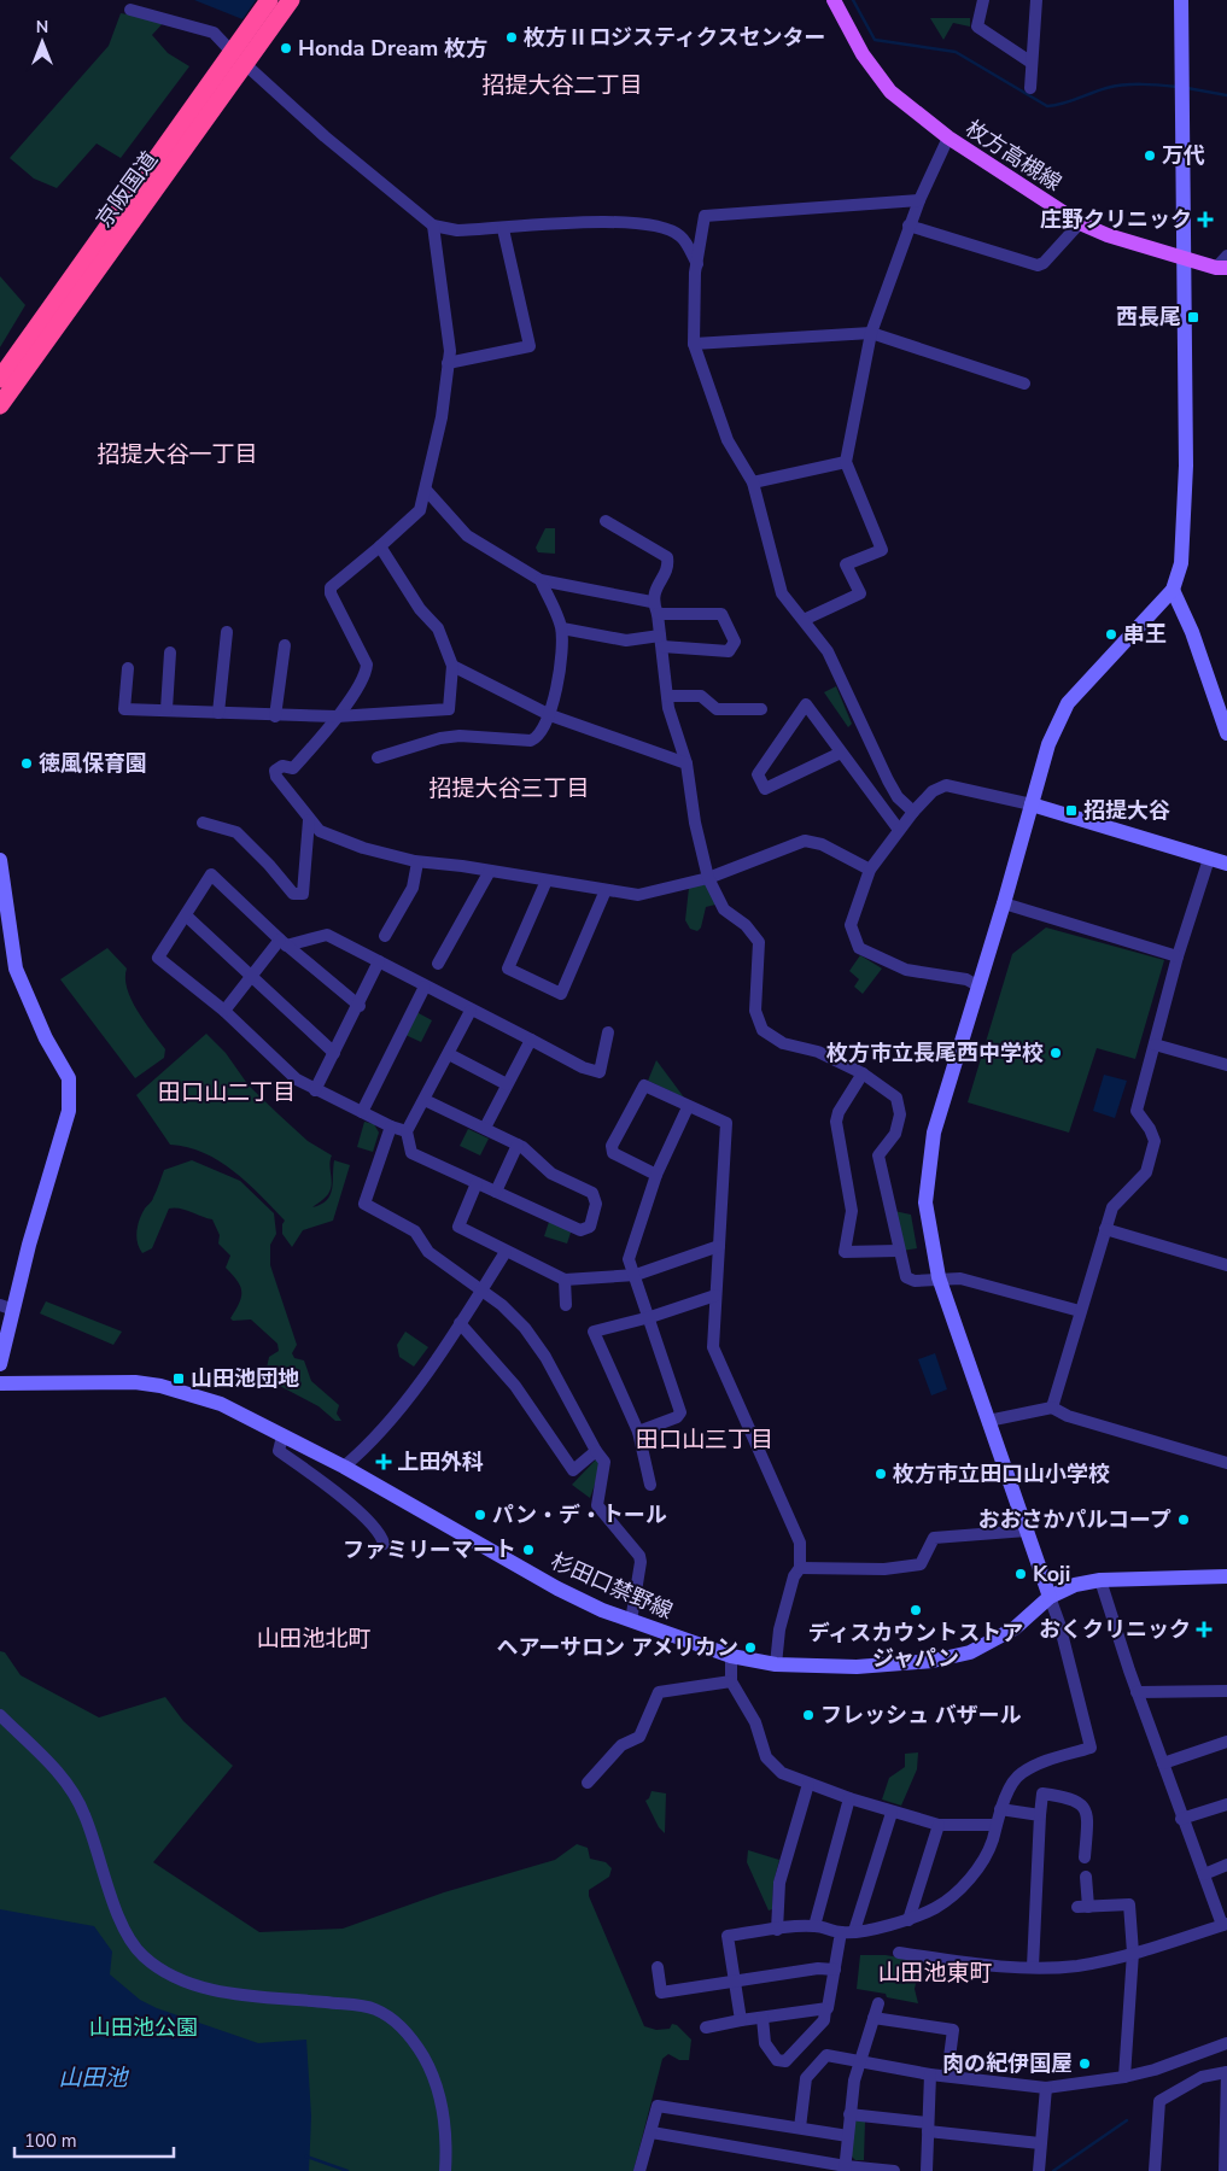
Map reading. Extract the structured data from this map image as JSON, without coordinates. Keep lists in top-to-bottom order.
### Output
{
  "streets": {
    "highway": ["京阪国道"],
    "main road": ["枚方高槻線"],
    "street": ["杉田口禁野線"]
  },
  "districts": [
    "招提大谷二丁目",
    "招提大谷一丁目",
    "招提大谷三丁目",
    "田口山二丁目",
    "田口山三丁目",
    "山田池北町",
    "山田池東町"
  ],
  "water": ["山田池"],
  "parks": ["山田池公園"],
  "places": {
    "other": [
      "枚方Ⅱロジスティクスセンター",
      "Honda Dream 枚方",
      "万代",
      "串王",
      "徳風保育園",
      "枚方市立長尾西中学校",
      "枚方市立田口山小学校",
      "パン・デ・トール",
      "おおさかパルコープ",
      "ファミリーマート",
      "Koji",
      "ディスカウントストア ジャパン",
      "ヘアーサロン アメリカン",
      "フレッシュ バザール",
      "肉の紀伊国屋"
    ],
    "health": ["庄野クリニック", "上田外科", "おくクリニック"],
    "transit": ["西長尾", "招提大谷", "山田池団地"]
  },
  "scale_bar": "100 m",
  "north": "top"
}
